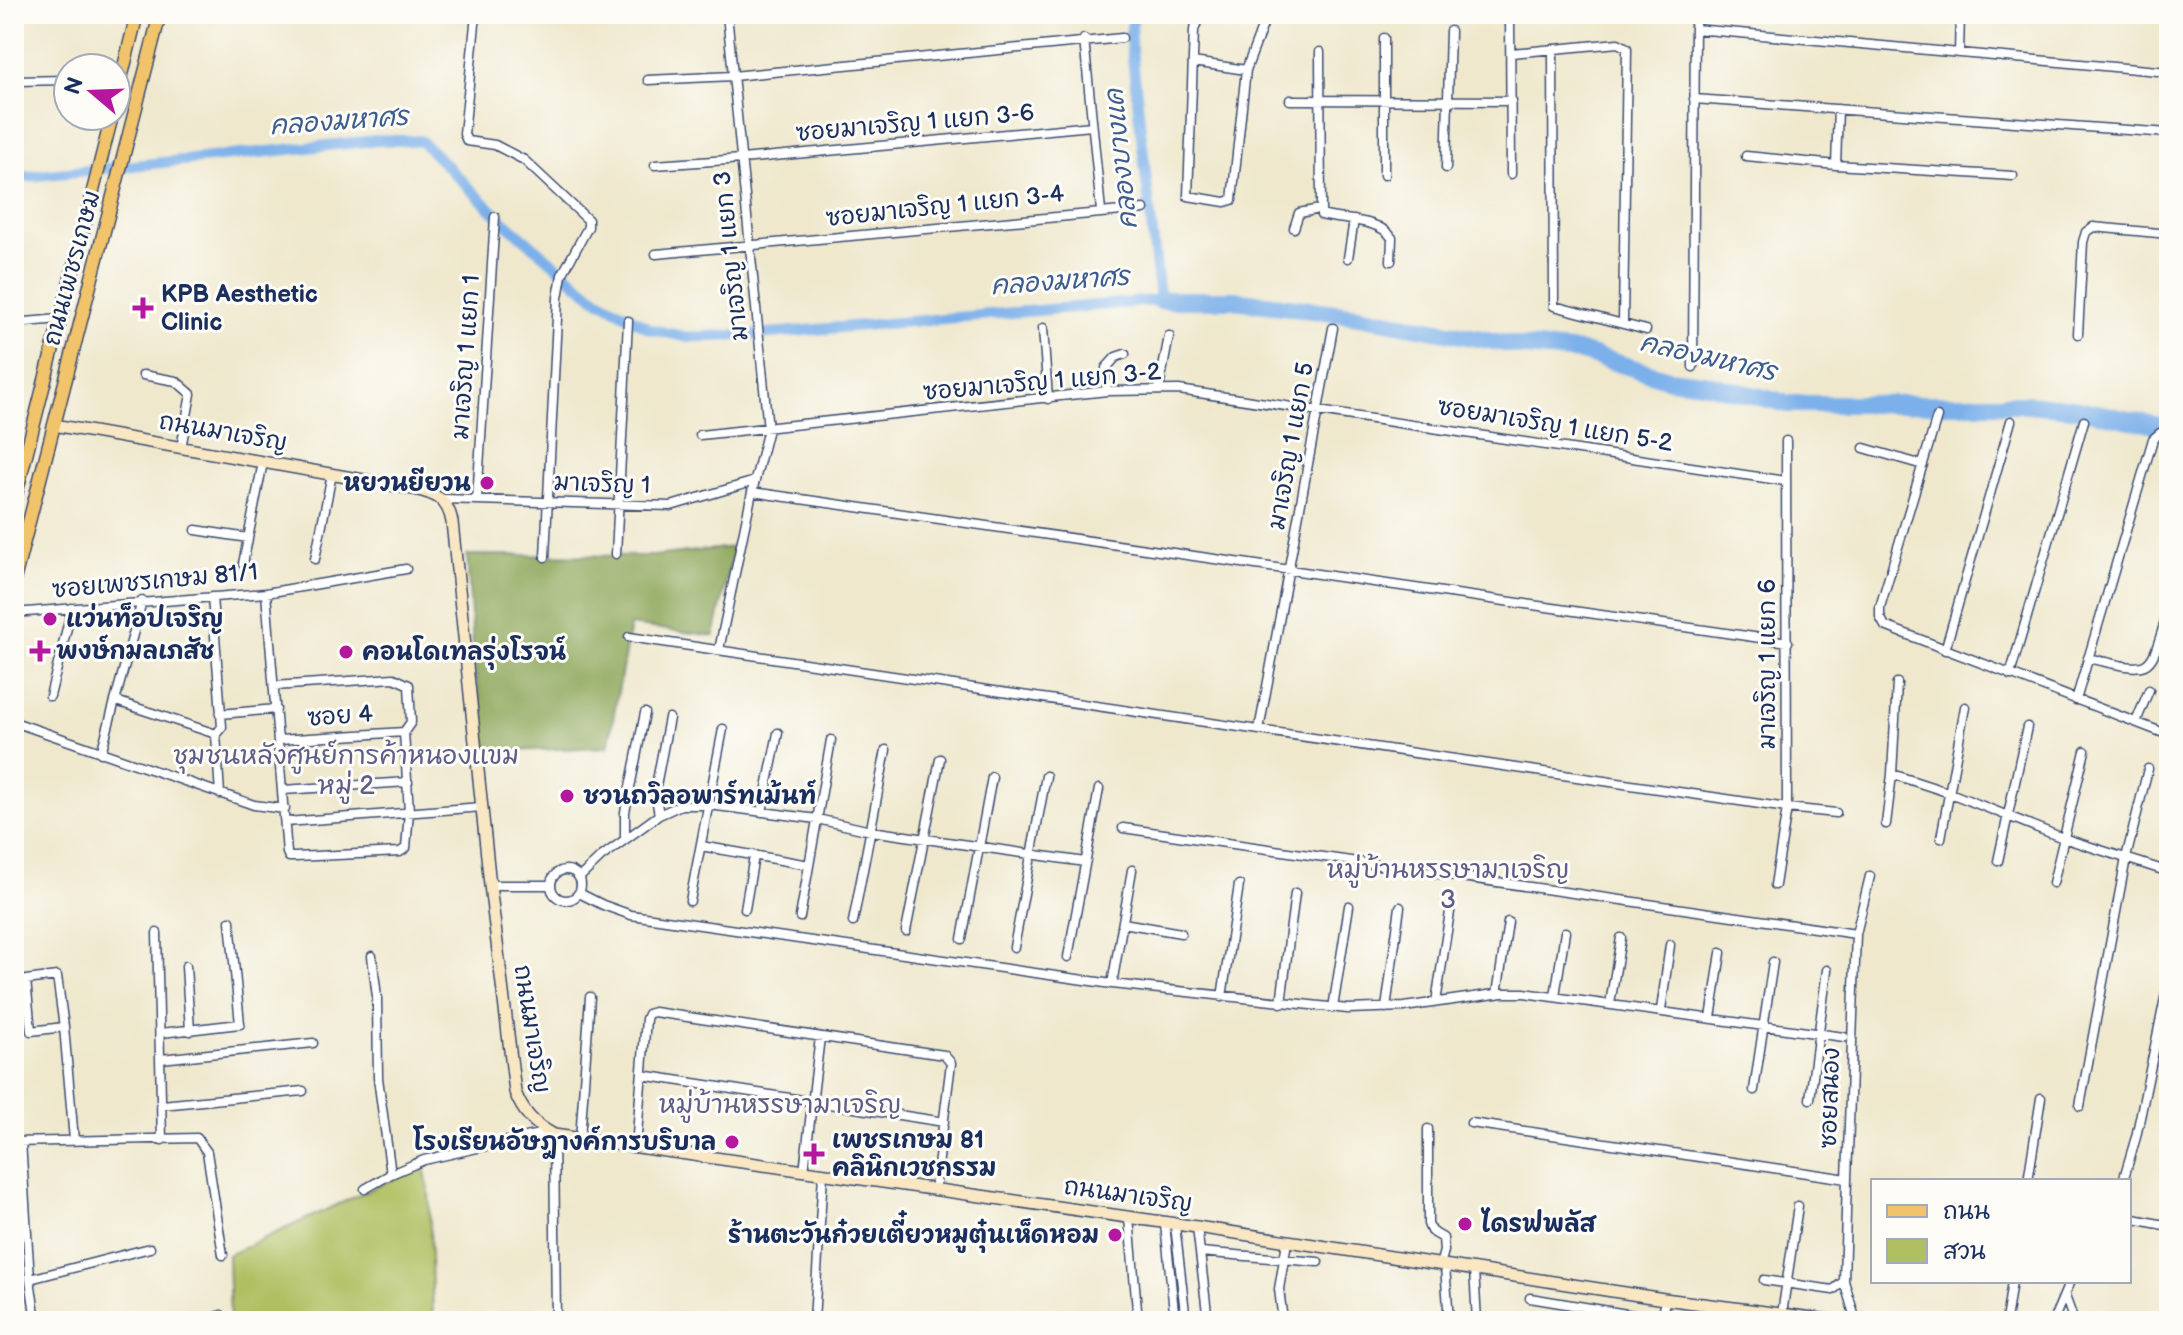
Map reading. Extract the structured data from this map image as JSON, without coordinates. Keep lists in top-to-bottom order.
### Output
{
  "streets": {
    "main road": ["ถนนเพชรเกษม", "ถนนมาเจริญ"],
    "street": [
      "ซอยมาเจริญ 1 แยก 3-6",
      "ซอยมาเจริญ 1 แยก 3-4",
      "มาเจริญ 1 แยก 3",
      "มาเจริญ 1 แยก 1",
      "ซอยมาเจริญ 1 แยก 3-2",
      "ซอยมาเจริญ 1 แยก 5-2",
      "มาเจริญ 1 แยก 5",
      "มาเจริญ 1",
      "ซอยเพชรเกษม 81/1",
      "มาเจริญ 1 แยก 6",
      "ซอย 4",
      "ซอยสนอง"
    ]
  },
  "crossings": [
    ["ซอยมาเจริญ 1 แยก 3-6", "มาเจริญ 1 แยก 3"],
    ["ซอยมาเจริญ 1 แยก 3-4", "มาเจริญ 1 แยก 3"],
    ["มาเจริญ 1 แยก 3", "ซอยมาเจริญ 1 แยก 3-2"],
    ["มาเจริญ 1 แยก 3", "มาเจริญ 1"],
    ["ถนนเพชรเกษม", "ถนนมาเจริญ"],
    ["มาเจริญ 1 แยก 1", "มาเจริญ 1"],
    ["ซอยมาเจริญ 1 แยก 3-2", "ซอยมาเจริญ 1 แยก 5-2"],
    ["ซอยมาเจริญ 1 แยก 3-2", "มาเจริญ 1 แยก 5"],
    ["ซอยมาเจริญ 1 แยก 5-2", "มาเจริญ 1 แยก 5"],
    ["ซอยมาเจริญ 1 แยก 5-2", "มาเจริญ 1 แยก 6"],
    ["ถนนมาเจริญ", "มาเจริญ 1"]
  ],
  "districts": ["ชุมชนหลังศูนย์การค้าหนองแขม หมู่ 2", "หมู่บ้านหรรษามาเจริญ 3", "หมู่บ้านหรรษามาเจริญ"],
  "water": ["คลองมหาศร", "คลองบางแค"],
  "places": {
    "health": ["KPB Aesthetic Clinic", "พงษ์กมลเภสัช", "เพชรเกษม 81 คลินิกเวชกรรม"],
    "other": [
      "หยวนยียวน",
      "แว่นท็อปเจริญ",
      "คอนโดเทลรุ่งโรจน์",
      "ชวนถวิลอพาร์ทเม้นท์",
      "โรงเรียนอัษฎางค์การบริบาล",
      "ไดรฟพลัส",
      "ร้านตะวันก๋วยเตี๋ยวหมูตุ๋นเห็ดหอม"
    ]
  },
  "legend": ["ถนน", "สวน"],
  "north": "left"
}
